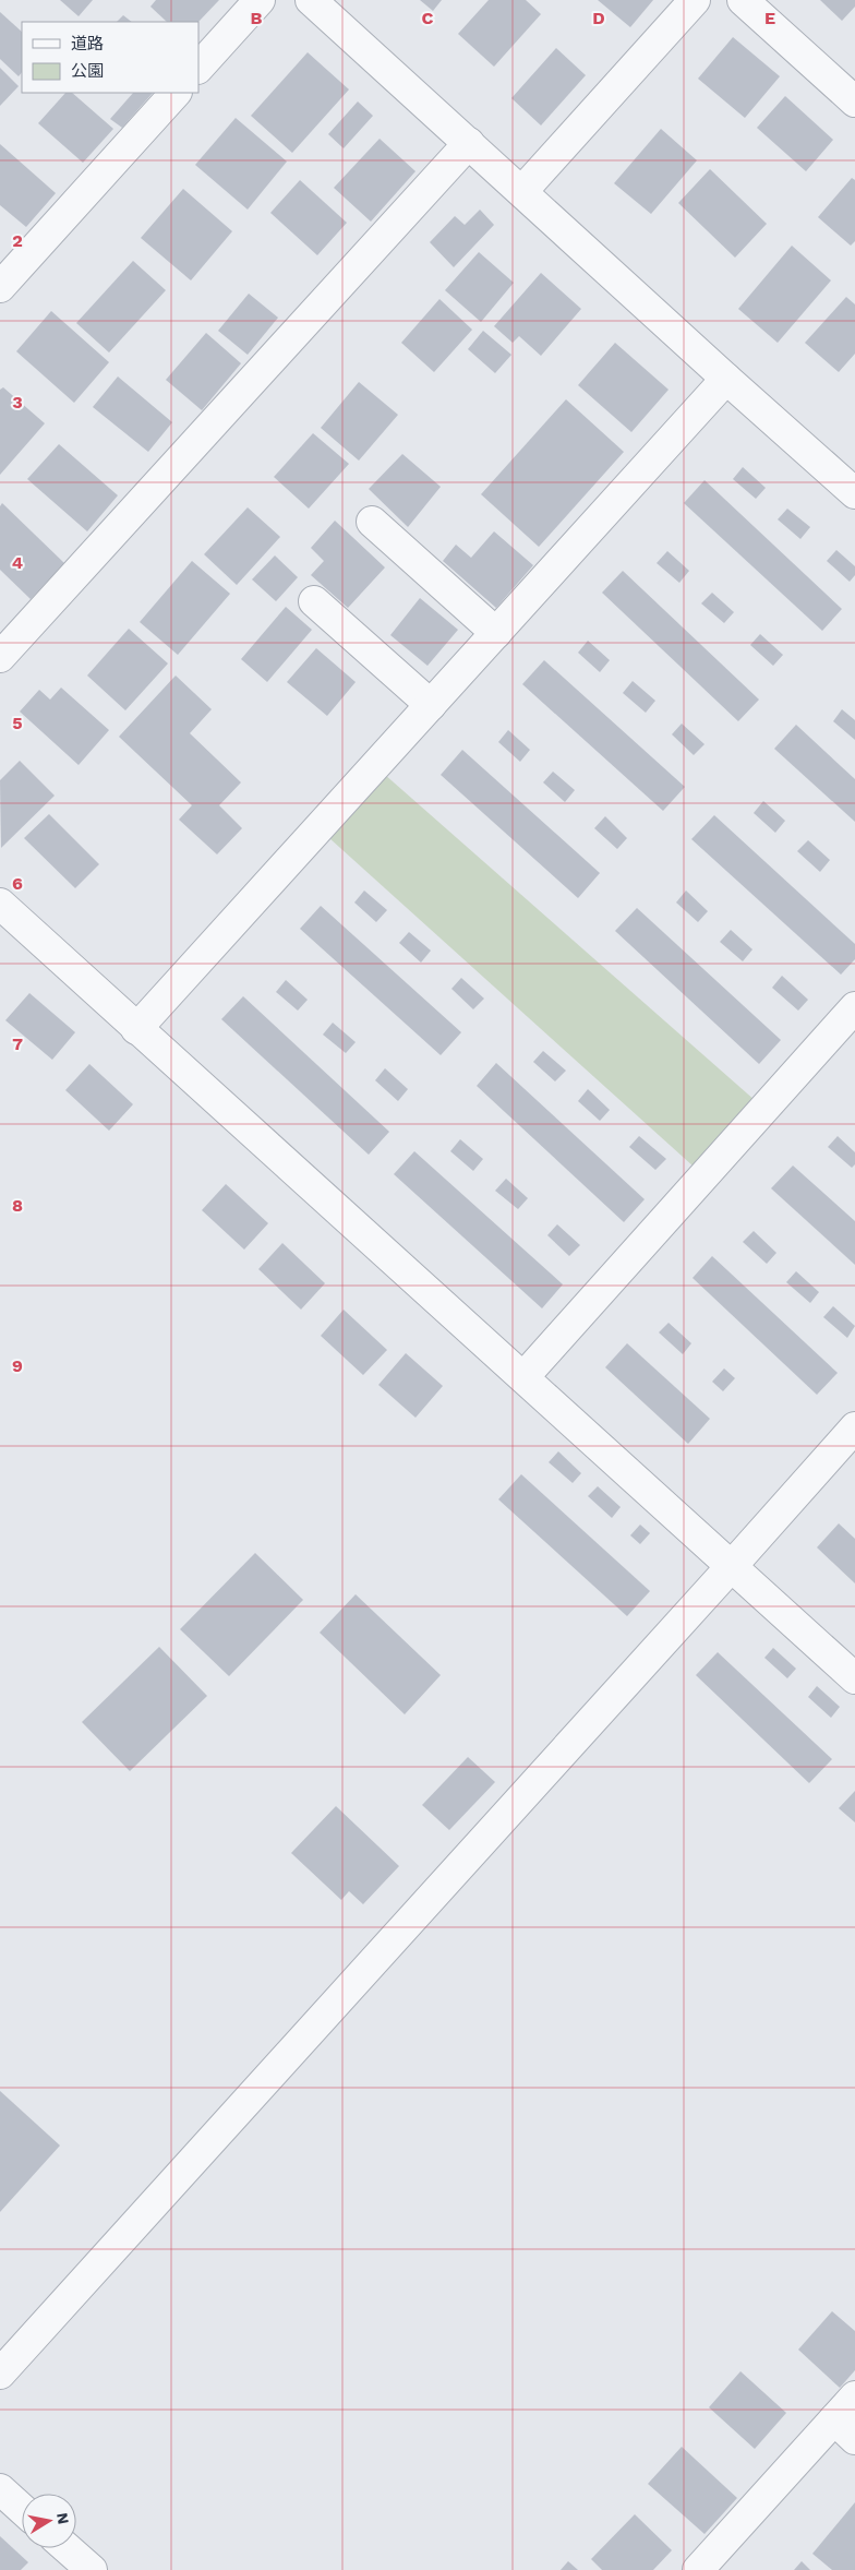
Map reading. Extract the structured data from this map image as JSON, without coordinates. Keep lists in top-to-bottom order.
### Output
{
  "legend": ["道路", "公園"],
  "north": "right",
  "grid": {
    "columns": [
      "B",
      "C",
      "D",
      "E"
    ],
    "rows": [
      "2",
      "3",
      "4",
      "5",
      "6",
      "7",
      "8",
      "9"
    ]
  }
}
